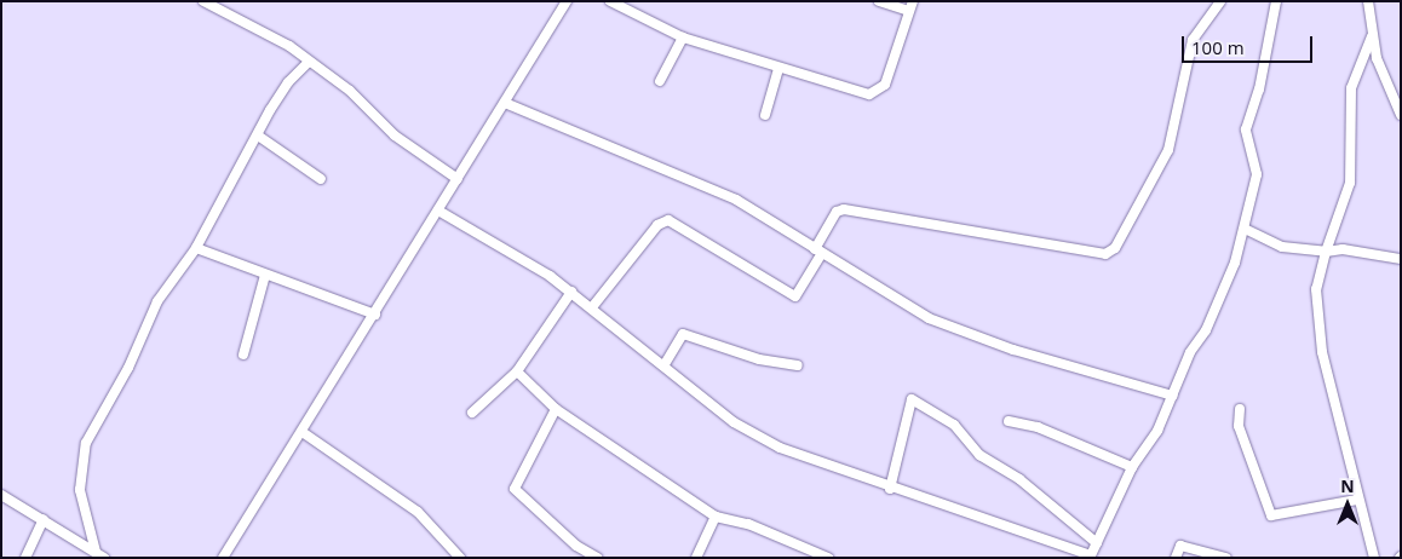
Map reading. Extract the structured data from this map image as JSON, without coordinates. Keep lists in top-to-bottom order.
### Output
{
  "scale_bar": "100 m",
  "north": "top"
}
